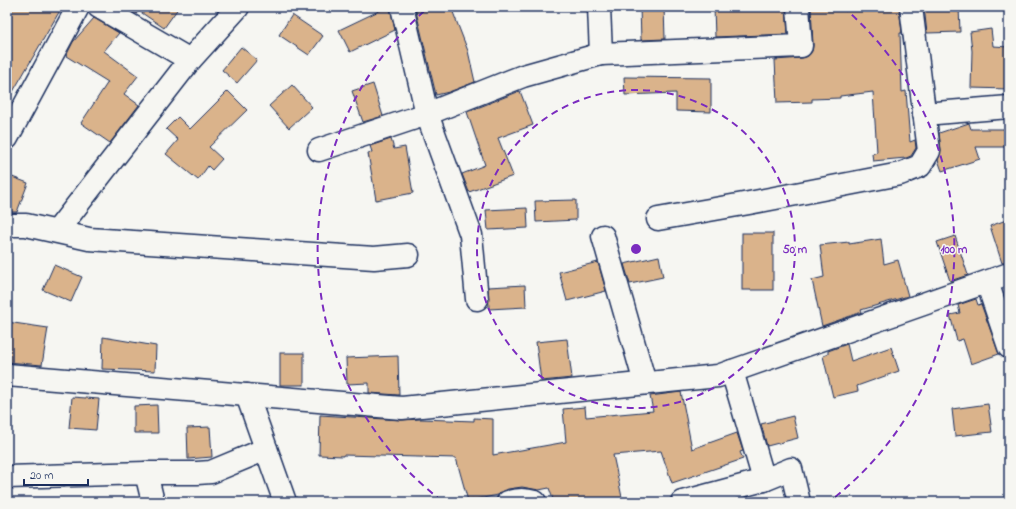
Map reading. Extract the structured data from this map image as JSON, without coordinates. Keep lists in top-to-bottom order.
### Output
{
  "scale_bar": "20 m",
  "rings": ["50 m", "100 m"]
}
